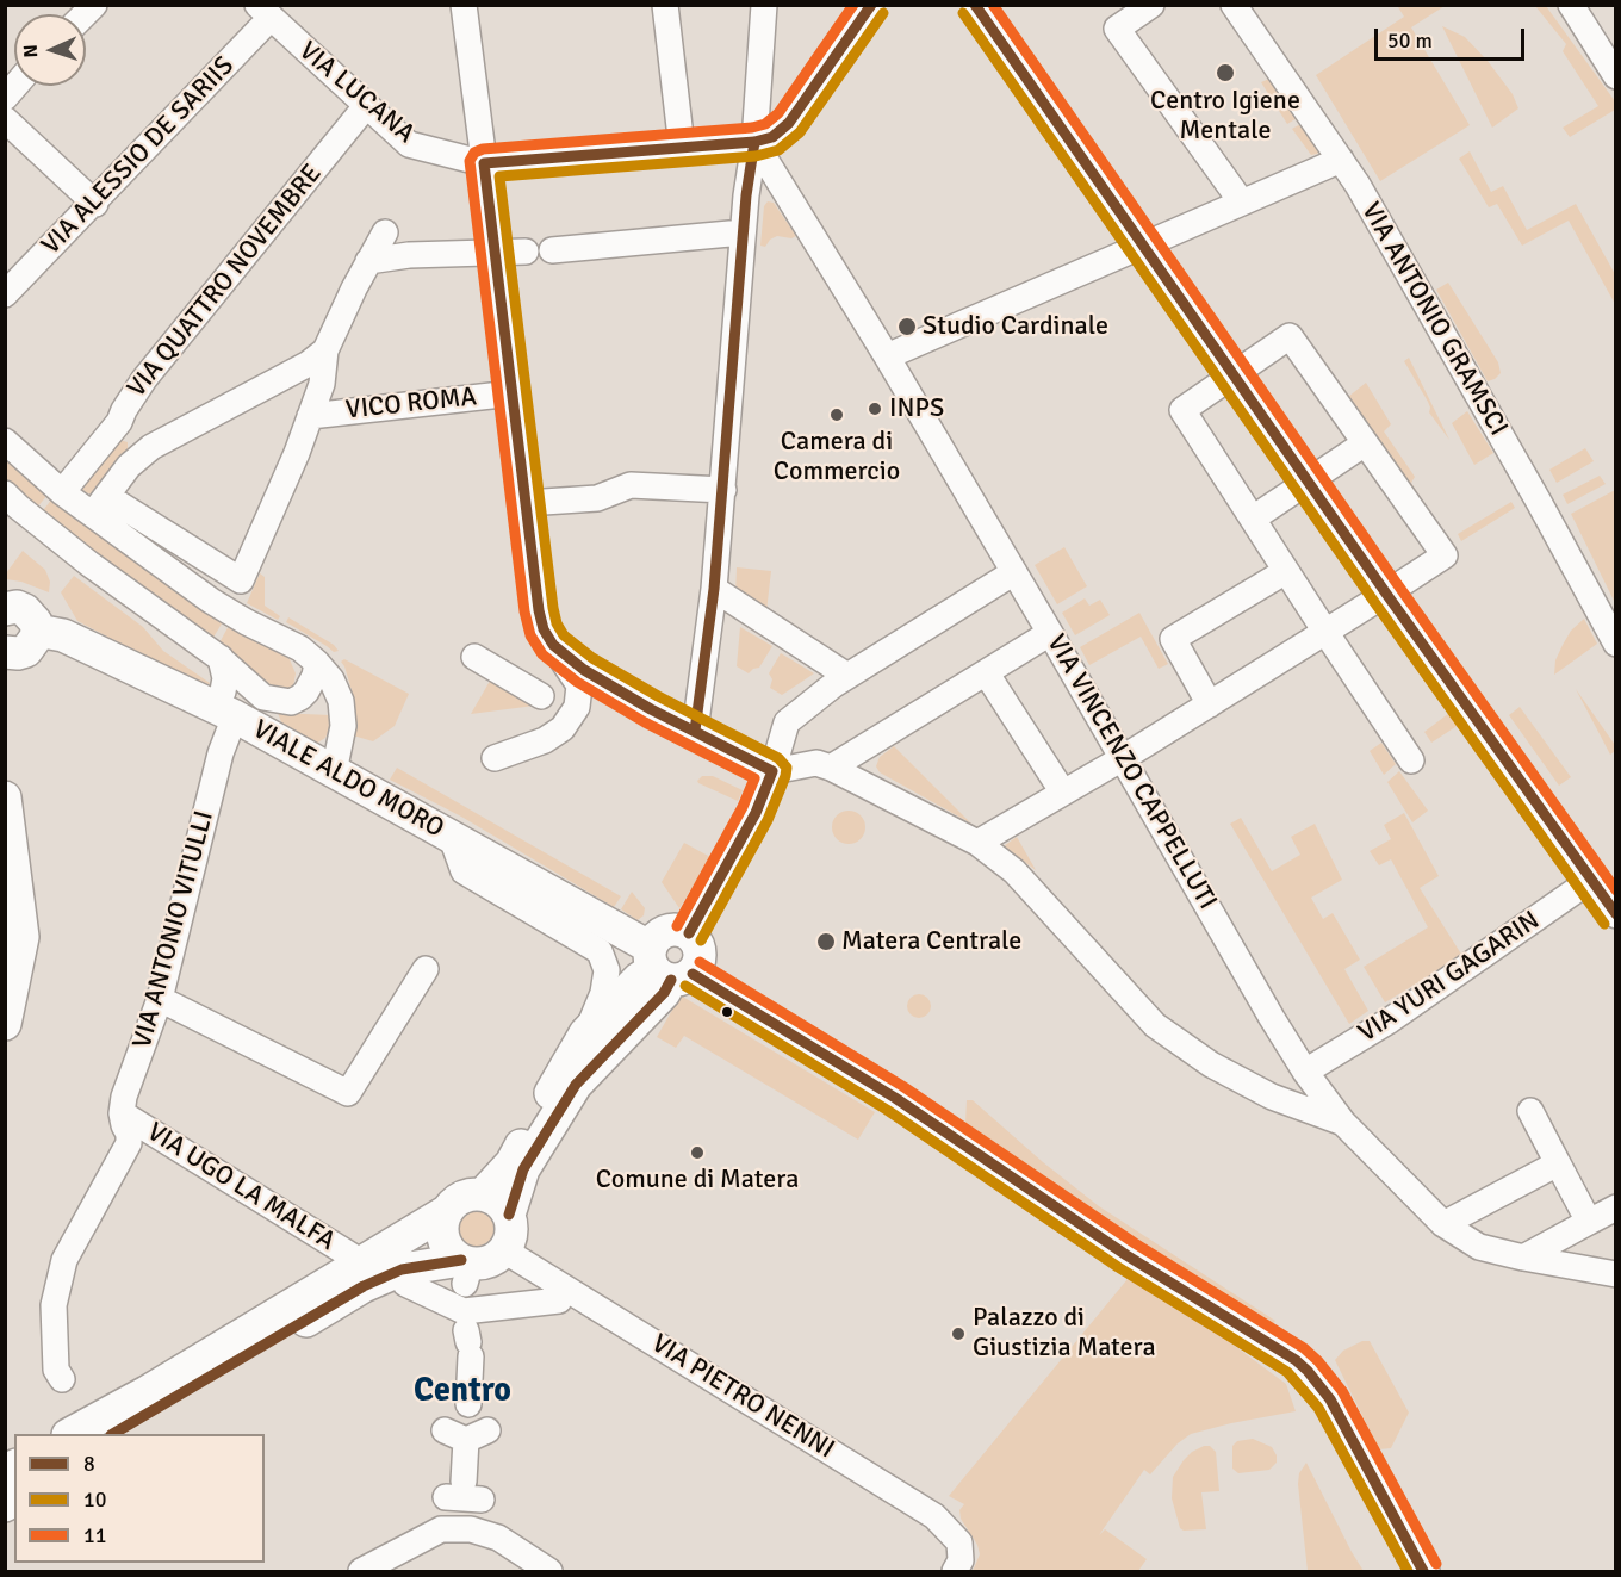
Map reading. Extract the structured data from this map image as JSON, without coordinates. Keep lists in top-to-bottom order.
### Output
{
  "streets": {
    "main road": ["VIALE ALDO MORO", "VIA UGO LA MALFA"],
    "street": [
      "VIA LUCANA",
      "VIA ALESSIO DE SARIIS",
      "VIA QUATTRO NOVEMBRE",
      "VIA ANTONIO GRAMSCI",
      "VICO ROMA",
      "VIA VINCENZO CAPPELLUTI",
      "VIA ANTONIO VITULLI",
      "VIA YURI GAGARIN",
      "VIA PIETRO NENNI"
    ]
  },
  "crossings": [
    ["VIA LUCANA", "VIA ALESSIO DE SARIIS"],
    ["VIA LUCANA", "VIA QUATTRO NOVEMBRE"],
    ["VIA LUCANA", "VIA VINCENZO CAPPELLUTI"],
    ["VIA VINCENZO CAPPELLUTI", "VIA YURI GAGARIN"],
    ["VIALE ALDO MORO", "VIA ANTONIO VITULLI"],
    ["VIA ANTONIO VITULLI", "VIA UGO LA MALFA"]
  ],
  "districts": ["Centro"],
  "places": [
    "Centro Igiene Mentale",
    "Studio Cardinale",
    "INPS",
    "Camera di Commercio",
    "Matera Centrale",
    "Comune di Matera",
    "Palazzo di Giustizia Matera"
  ],
  "lines": ["transit line 8", "transit line 11", "transit line 10"],
  "legend": ["8", "10", "11"],
  "scale_bar": "50 m",
  "north": "left"
}
